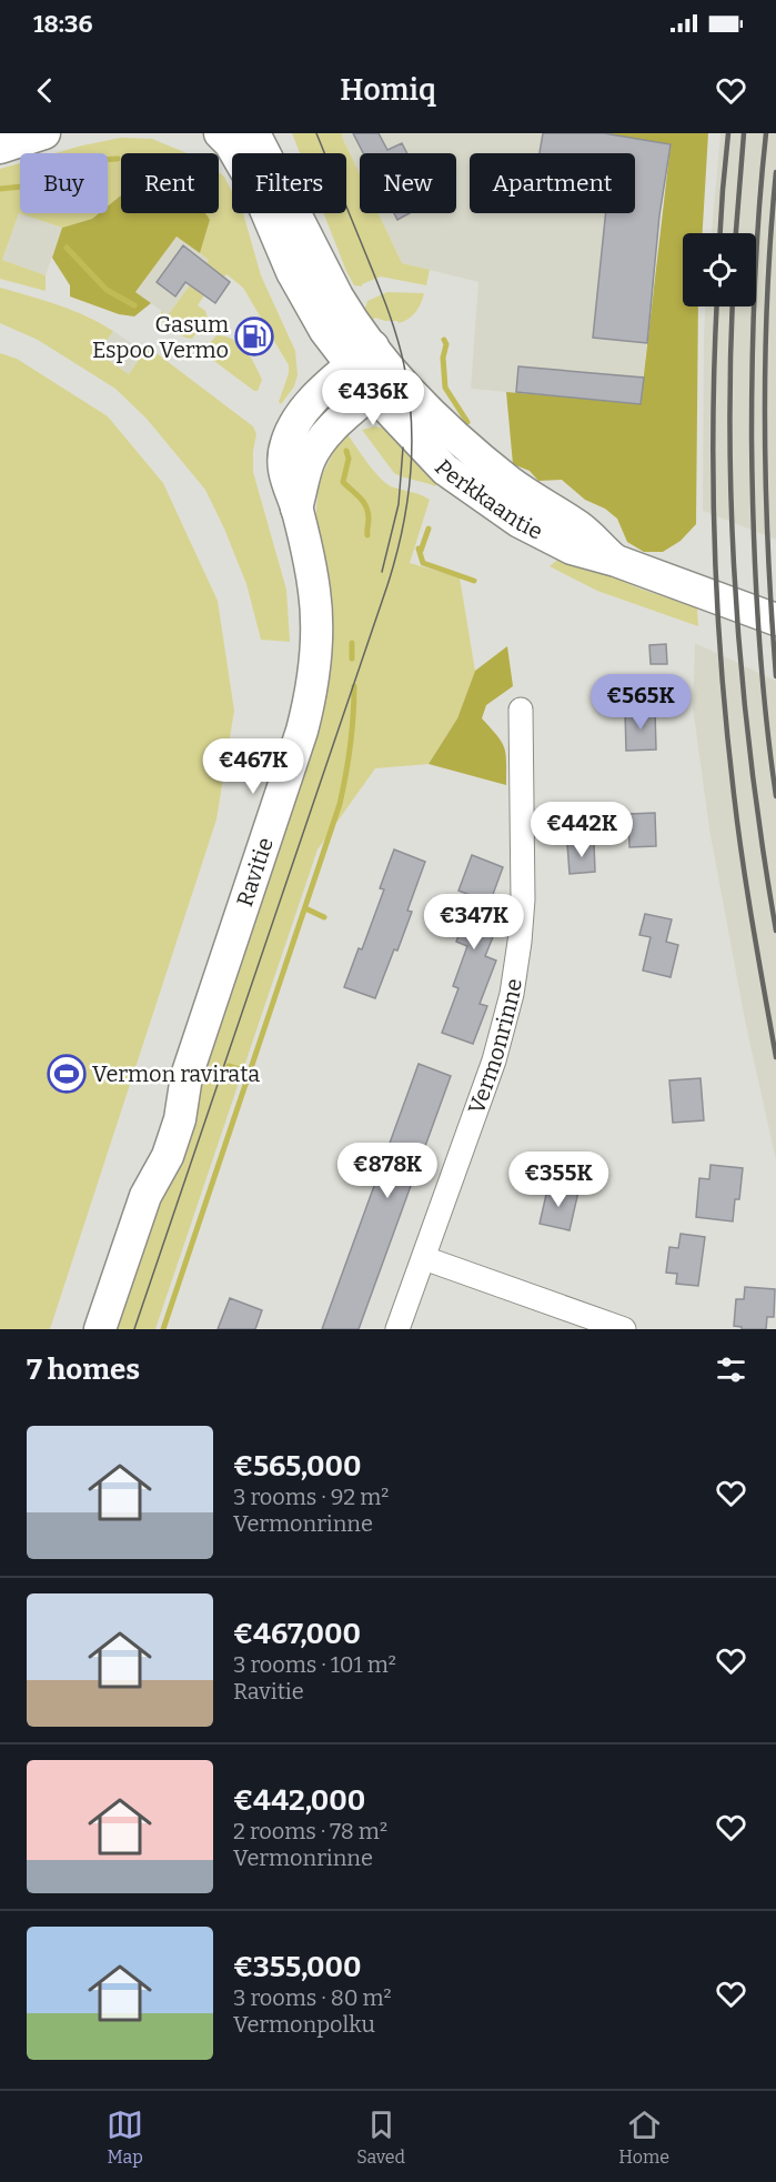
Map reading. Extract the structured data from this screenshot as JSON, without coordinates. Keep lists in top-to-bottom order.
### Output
{
  "streets": {
    "street": ["Perkkaantie", "Ravitie", "Vermonrinne"]
  },
  "crossings": [
    ["Perkkaantie", "Ravitie"]
  ],
  "places": {
    "fuel station": ["Gasum Espoo Vermo"],
    "sports": ["Vermon ravirata"]
  },
  "page": {
    "status": "18:36",
    "header": "Homiq",
    "chip": [
      "Buy",
      "Rent",
      "Filters",
      "New",
      "Apartment"
    ],
    "price": [
      "€436K",
      "€565K",
      "€467K",
      "€442K",
      "€347K",
      "€878K",
      "€355K"
    ],
    "heading": "7 homes",
    "list": [
      {
        "name": "€565,000",
        "note": "3 rooms · 92 m² · Vermonrinne"
      },
      {
        "name": "€467,000",
        "note": "3 rooms · 101 m² · Ravitie"
      },
      {
        "name": "€442,000",
        "note": "2 rooms · 78 m² · Vermonrinne"
      },
      {
        "name": "€355,000",
        "note": "3 rooms · 80 m² · Vermonpolku"
      }
    ],
    "tabs": ["Map", "Saved", "Home"]
  }
}
